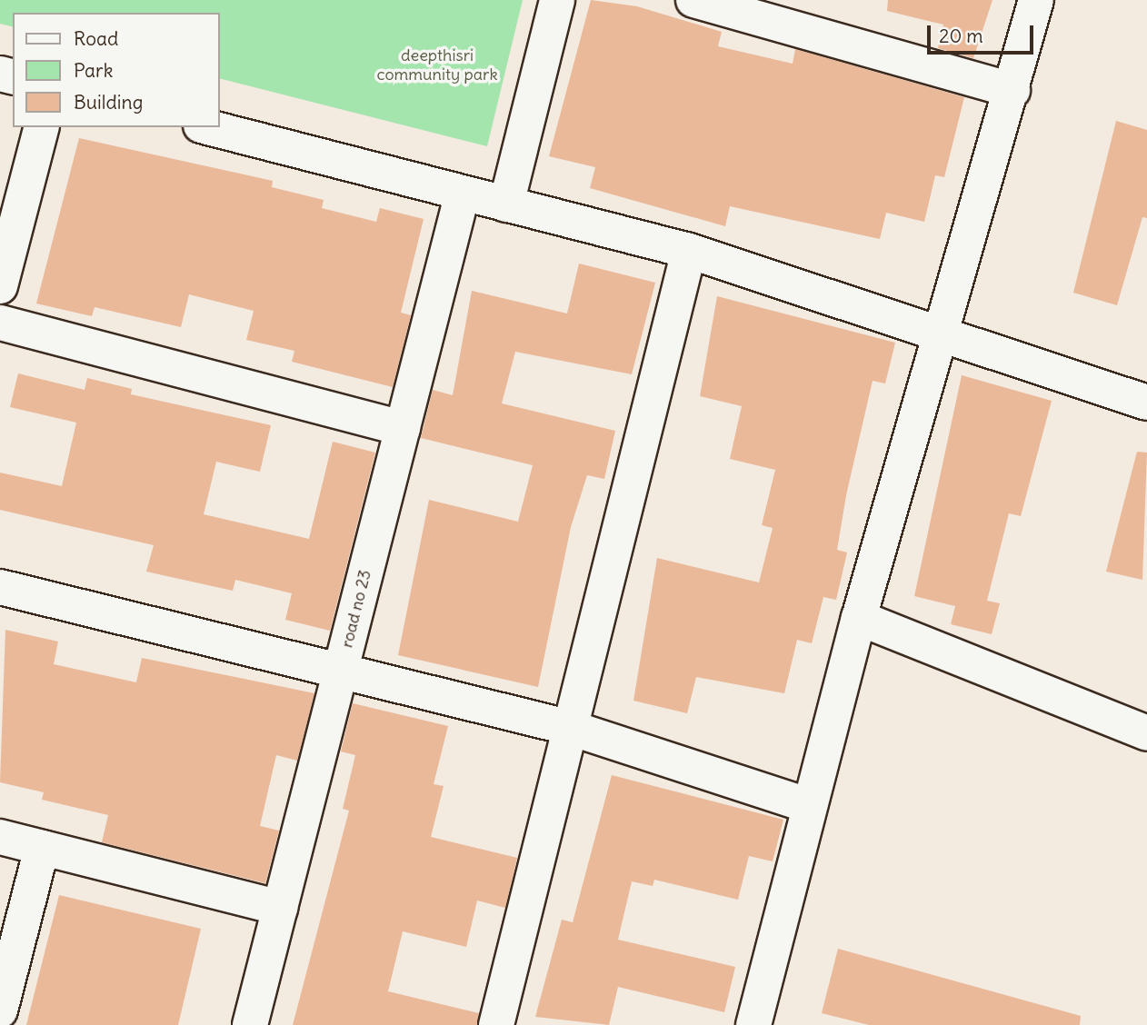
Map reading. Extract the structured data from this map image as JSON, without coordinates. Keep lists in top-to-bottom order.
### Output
{
  "streets": {
    "street": ["road no 23"]
  },
  "parks": ["deepthisri community park"],
  "legend": ["Road", "Park", "Building"],
  "scale_bar": "20 m"
}
